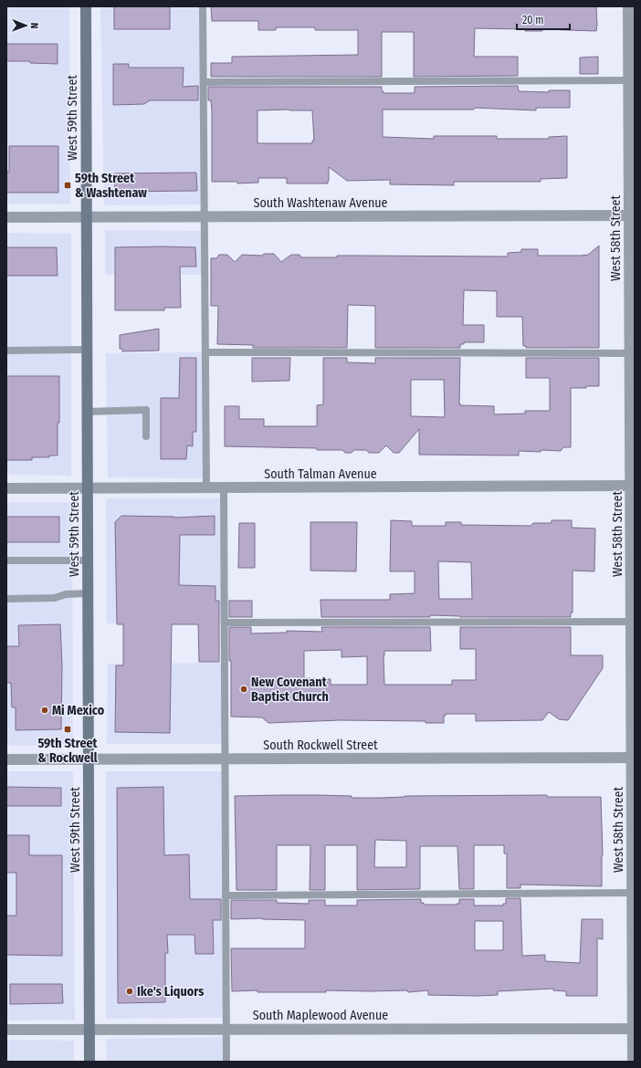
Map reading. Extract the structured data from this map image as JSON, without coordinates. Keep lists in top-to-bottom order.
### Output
{
  "streets": {
    "street": [
      "West 59th Street",
      "South Washtenaw Avenue",
      "West 58th Street",
      "South Talman Avenue",
      "South Rockwell Street",
      "South Maplewood Avenue"
    ]
  },
  "crossings": [
    ["West 59th Street", "South Washtenaw Avenue"],
    ["West 59th Street", "South Talman Avenue"],
    ["West 59th Street", "South Rockwell Street"],
    ["West 59th Street", "South Maplewood Avenue"],
    ["South Washtenaw Avenue", "West 58th Street"],
    ["West 58th Street", "South Talman Avenue"],
    ["West 58th Street", "South Rockwell Street"],
    ["West 58th Street", "South Maplewood Avenue"]
  ],
  "places": {
    "transit": ["59th Street & Washtenaw", "59th Street & Rockwell"],
    "other": ["New Covenant Baptist Church", "Mi Mexico", "Ike's Liquors"]
  },
  "scale_bar": "20 m",
  "north": "right"
}
